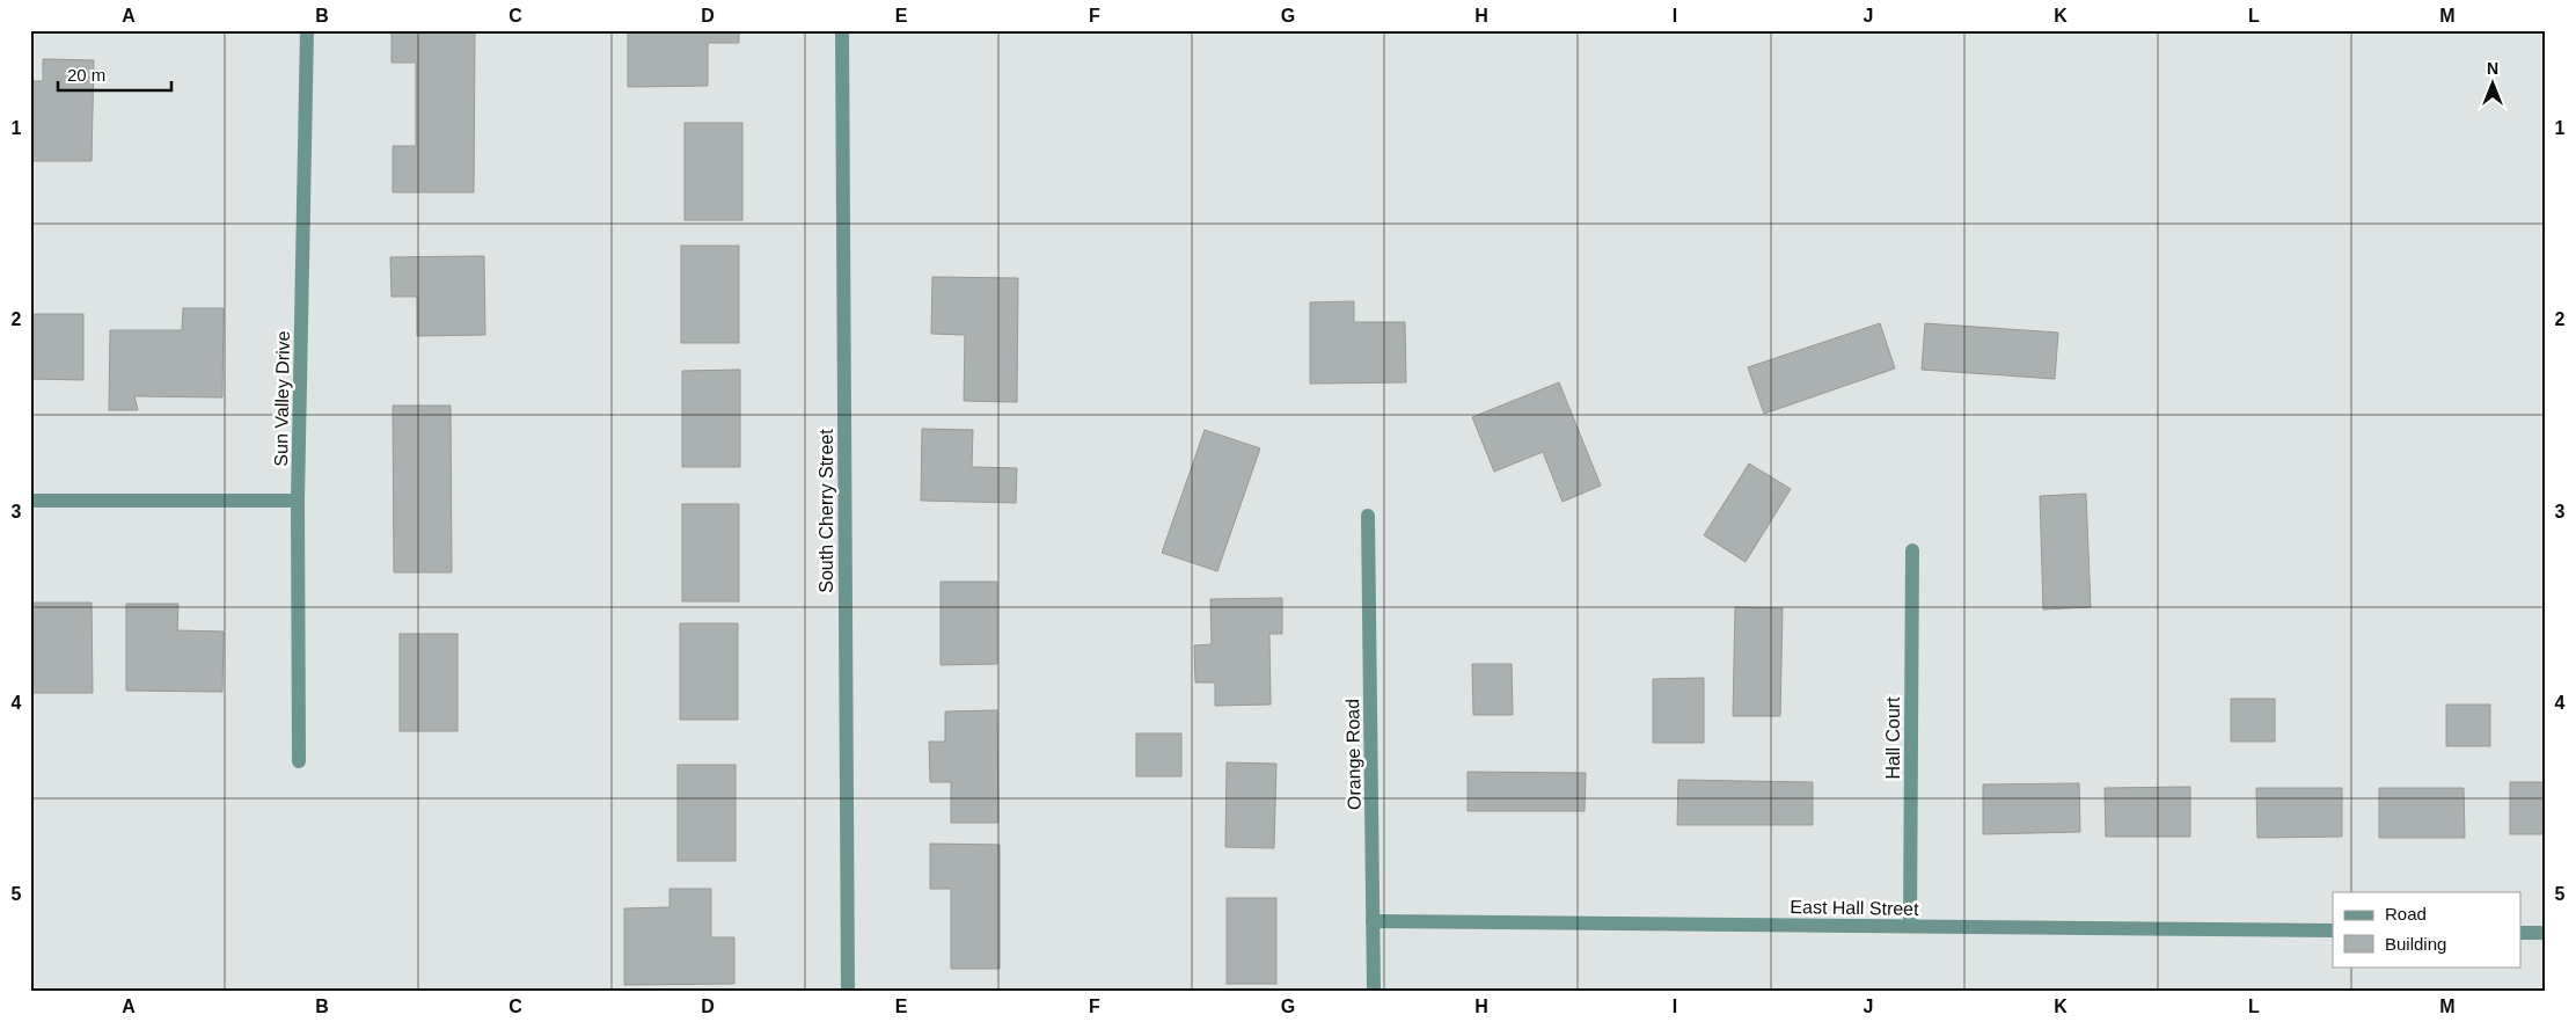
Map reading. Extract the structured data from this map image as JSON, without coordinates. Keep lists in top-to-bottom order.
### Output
{
  "streets": {
    "street": [
      "Sun Valley Drive",
      "South Cherry Street",
      "Hall Court",
      "Orange Road",
      "East Hall Street"
    ]
  },
  "crossings": [
    ["Hall Court", "East Hall Street"],
    ["Orange Road", "East Hall Street"]
  ],
  "legend": ["Road", "Building"],
  "scale_bar": "20 m",
  "north": "top",
  "grid": {
    "columns": [
      "A",
      "B",
      "C",
      "D",
      "E",
      "F",
      "G",
      "H",
      "I",
      "J",
      "K",
      "L",
      "M"
    ],
    "rows": [
      "1",
      "2",
      "3",
      "4",
      "5"
    ]
  }
}
